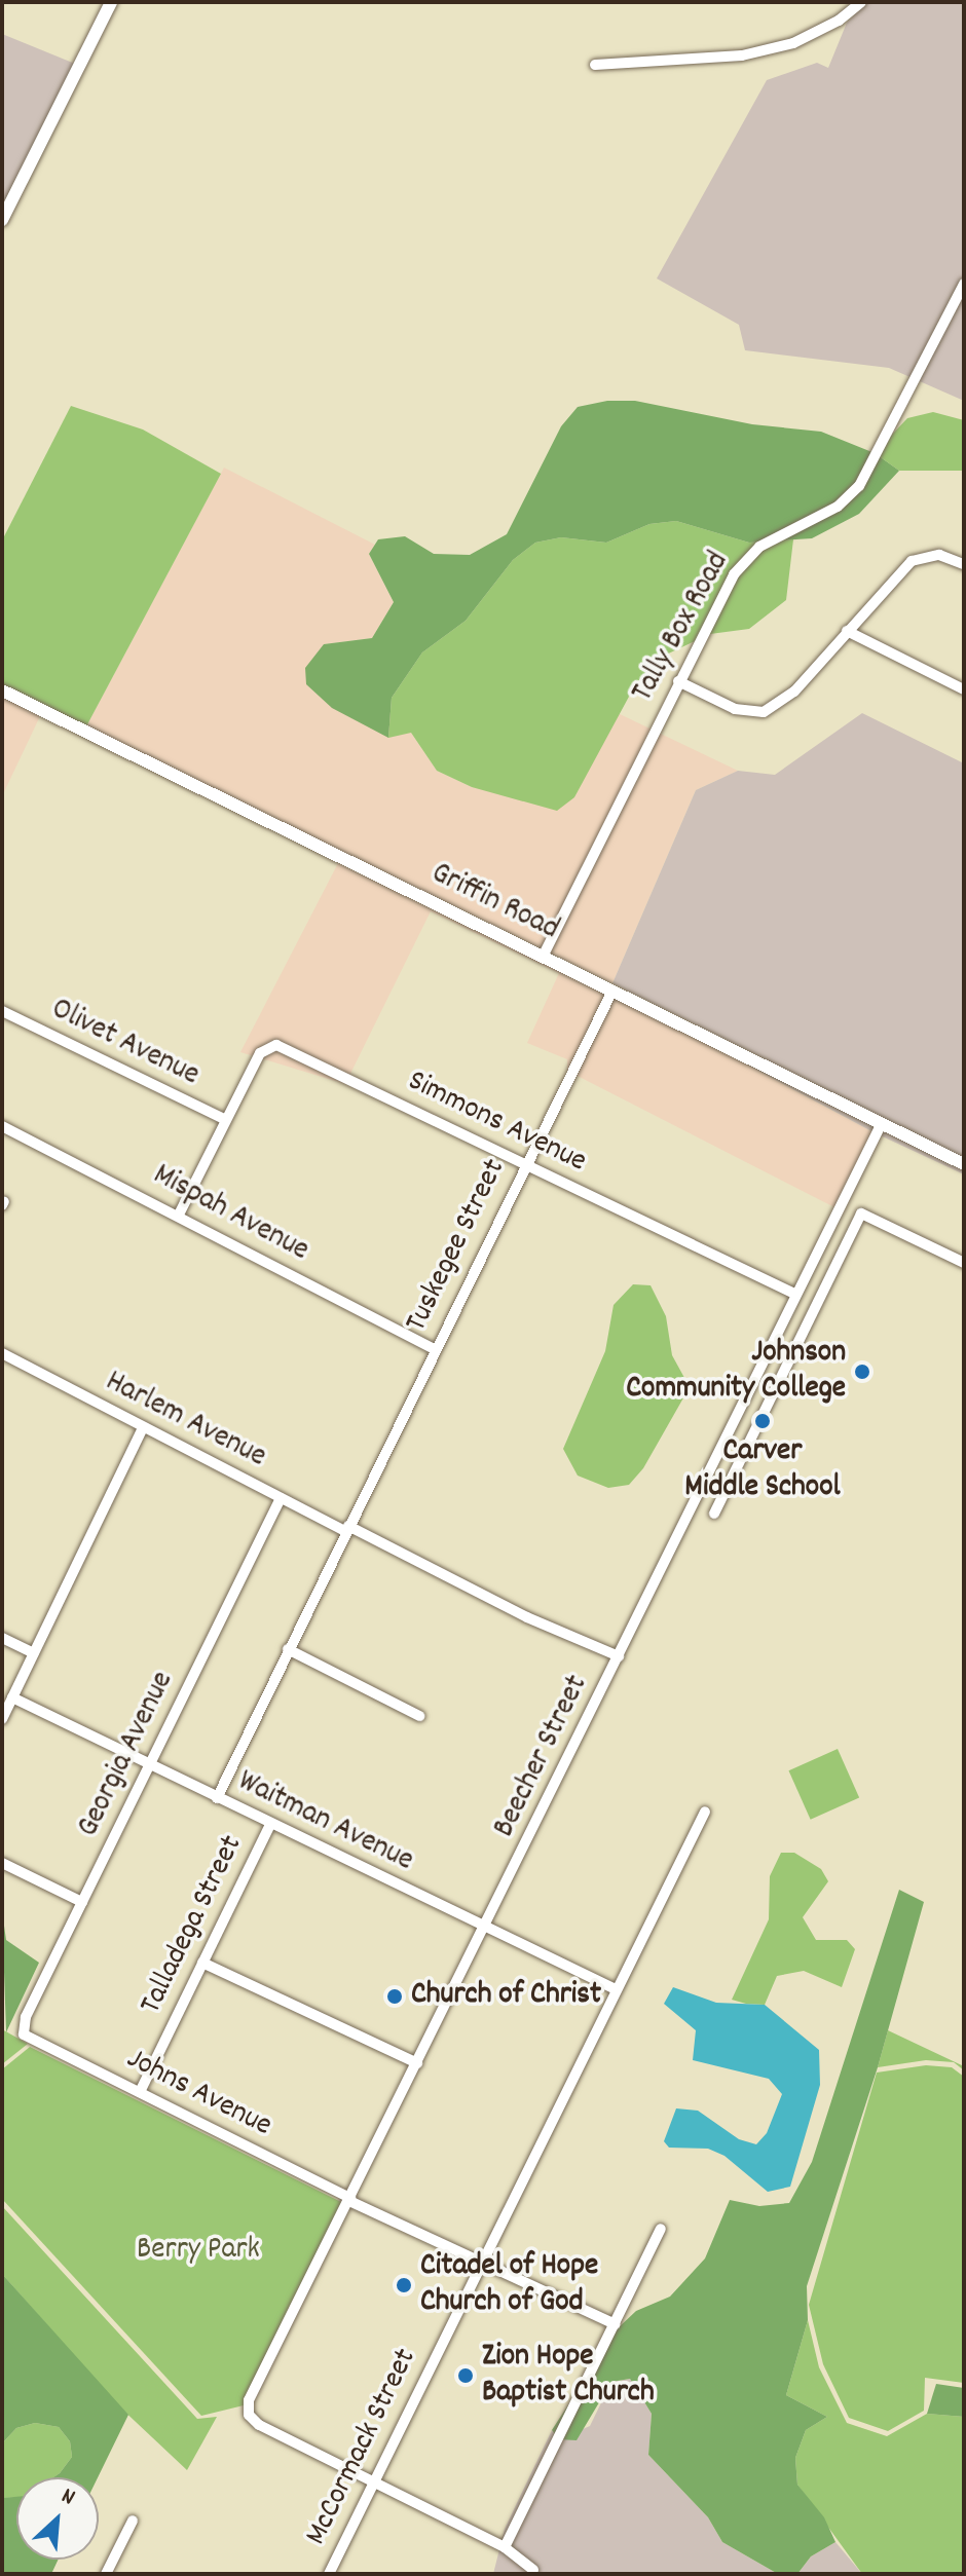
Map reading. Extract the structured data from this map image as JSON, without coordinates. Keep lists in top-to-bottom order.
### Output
{
  "streets": {
    "street": [
      "Tally Box Road",
      "Griffin Road",
      "Olivet Avenue",
      "Simmons Avenue",
      "Mispah Avenue",
      "Tuskegee Street",
      "Harlem Avenue",
      "Georgia Avenue",
      "Beecher Street",
      "Waitman Avenue",
      "Talladega Street",
      "Johns Avenue",
      "McCormack Street"
    ]
  },
  "crossings": [
    ["Tally Box Road", "Griffin Road"],
    ["Griffin Road", "Tuskegee Street"],
    ["Griffin Road", "Beecher Street"],
    ["Olivet Avenue", "Simmons Avenue"],
    ["Simmons Avenue", "Tuskegee Street"],
    ["Simmons Avenue", "Beecher Street"],
    ["Mispah Avenue", "Tuskegee Street"],
    ["Tuskegee Street", "Harlem Avenue"],
    ["Tuskegee Street", "Waitman Avenue"],
    ["Harlem Avenue", "Georgia Avenue"],
    ["Harlem Avenue", "Beecher Street"],
    ["Georgia Avenue", "Waitman Avenue"],
    ["Georgia Avenue", "Johns Avenue"],
    ["Beecher Street", "Waitman Avenue"],
    ["Beecher Street", "Johns Avenue"],
    ["Beecher Street", "McCormack Street"],
    ["Waitman Avenue", "Talladega Street"],
    ["Waitman Avenue", "McCormack Street"],
    ["Talladega Street", "Johns Avenue"],
    ["Johns Avenue", "McCormack Street"]
  ],
  "parks": ["Berry Park"],
  "places": [
    "Johnson Community College",
    "Carver Middle School",
    "Church of Christ",
    "Citadel of Hope Church of God",
    "Zion Hope Baptist Church"
  ],
  "north": "top right"
}
